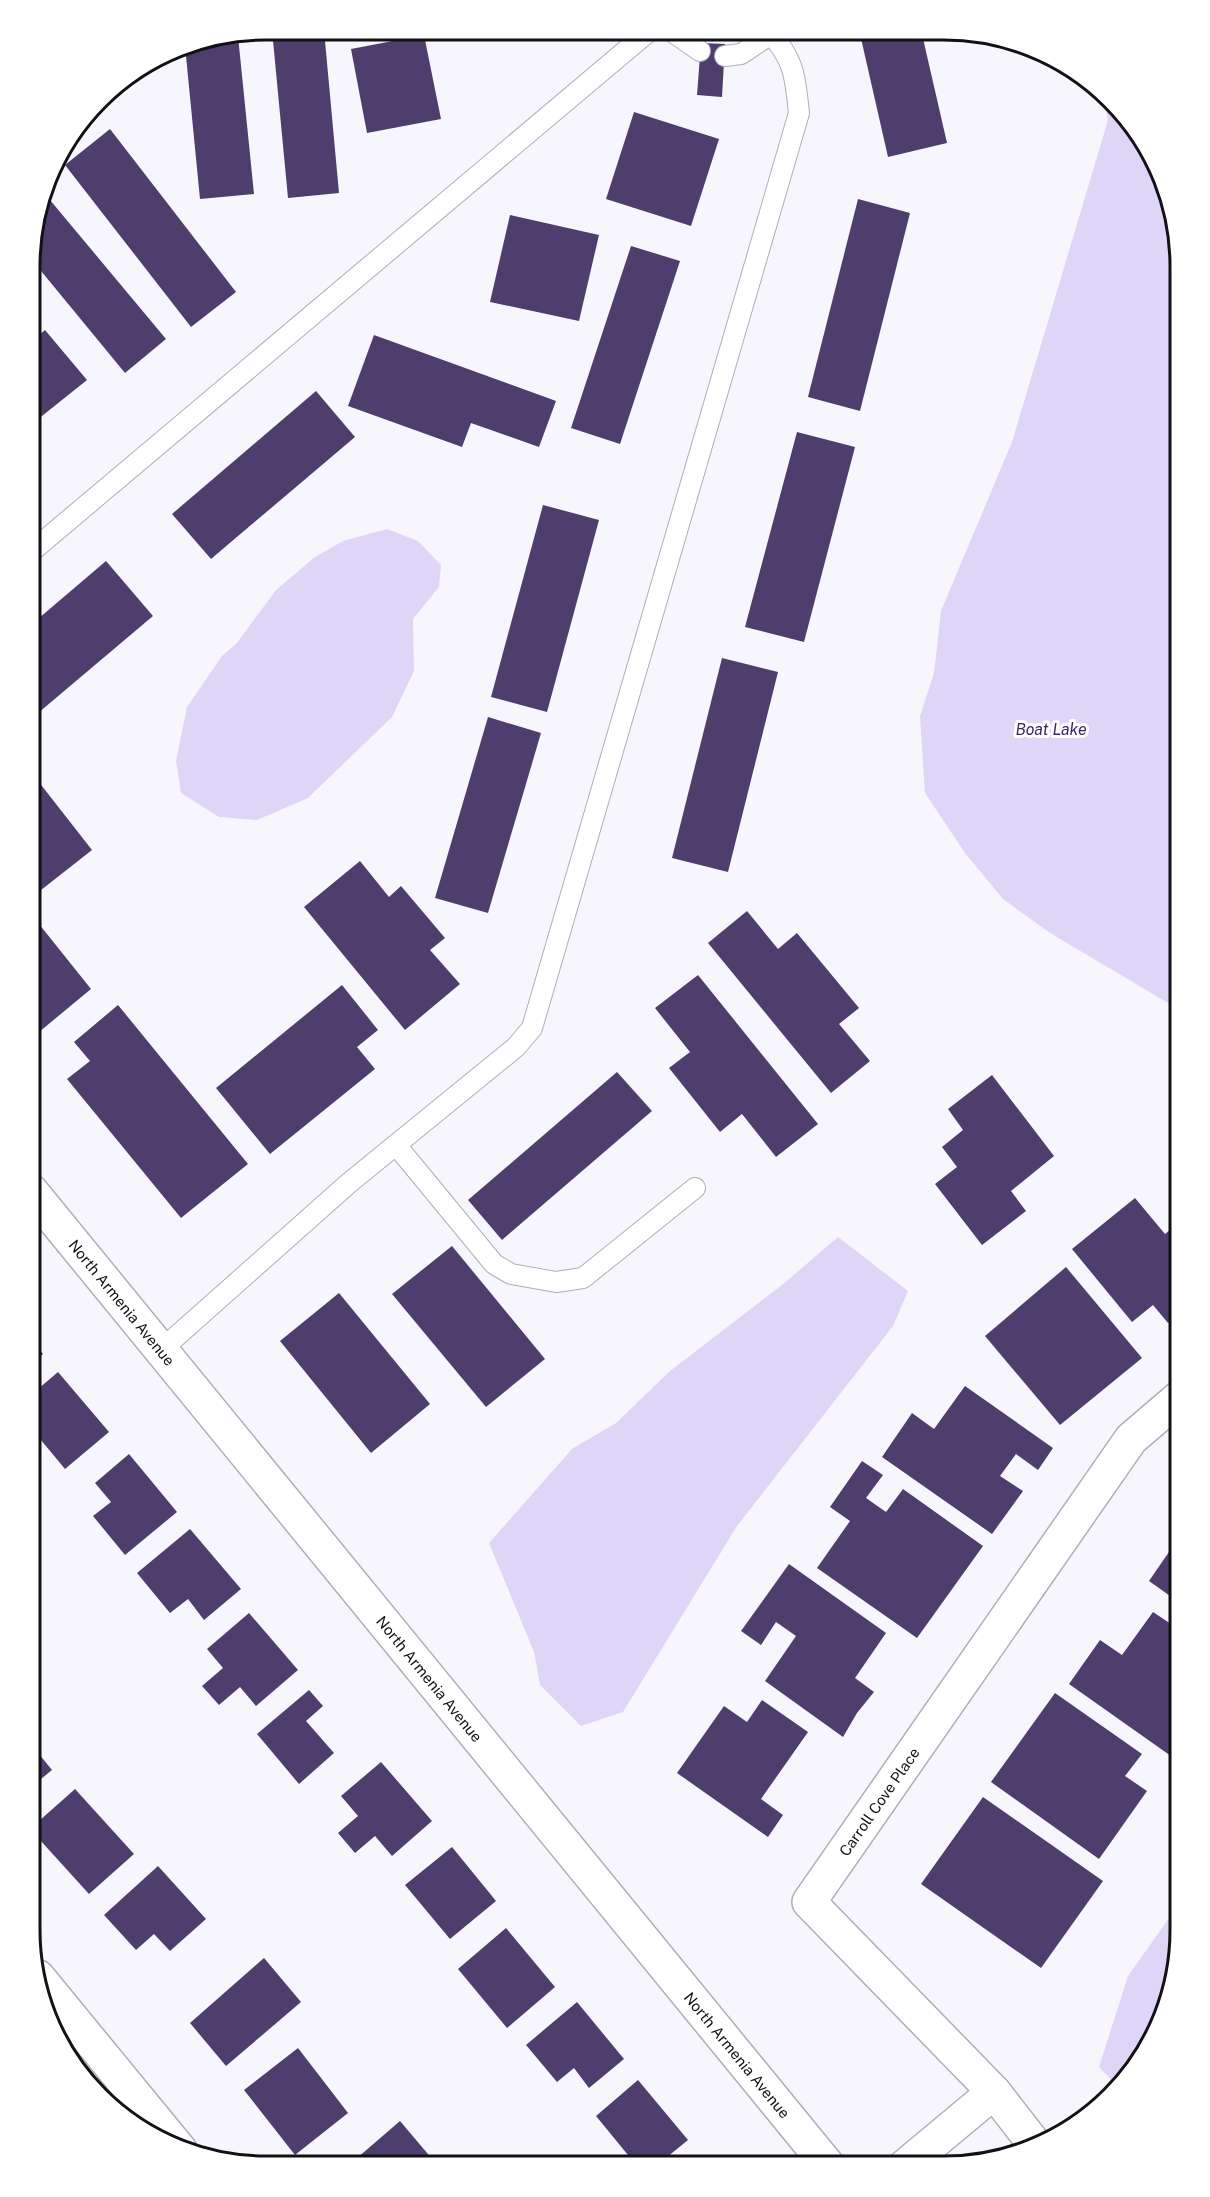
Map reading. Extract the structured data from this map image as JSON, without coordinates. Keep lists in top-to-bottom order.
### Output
{
  "streets": {
    "street": ["North Armenia Avenue", "Carroll Cove Place"]
  },
  "water": ["Boat Lake"]
}
